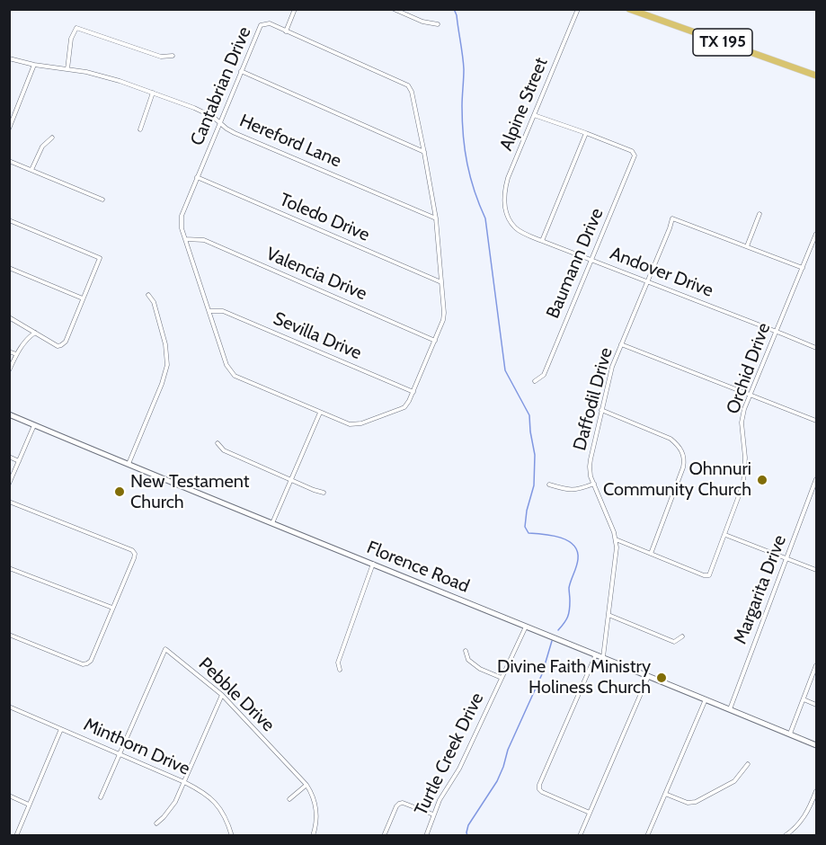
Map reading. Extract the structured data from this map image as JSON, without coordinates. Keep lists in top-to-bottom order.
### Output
{
  "streets": {
    "highway": ["TX 195"],
    "street": [
      "Cantabrian Drive",
      "Alpine Street",
      "Hereford Lane",
      "Toledo Drive",
      "Baumann Drive",
      "Andover Drive",
      "Valencia Drive",
      "Sevilla Drive",
      "Orchid Drive",
      "Daffodil Drive",
      "Florence Road",
      "Margarita Drive",
      "Pebble Drive",
      "Minthorn Drive",
      "Turtle Creek Drive"
    ]
  },
  "crossings": [
    ["Cantabrian Drive", "Hereford Lane"],
    ["Cantabrian Drive", "Toledo Drive"],
    ["Cantabrian Drive", "Valencia Drive"],
    ["Cantabrian Drive", "Sevilla Drive"],
    ["Alpine Street", "Andover Drive"],
    ["Baumann Drive", "Andover Drive"],
    ["Andover Drive", "Orchid Drive"],
    ["Andover Drive", "Daffodil Drive"],
    ["Orchid Drive", "Daffodil Drive"],
    ["Daffodil Drive", "Florence Road"],
    ["Florence Road", "Margarita Drive"],
    ["Florence Road", "Turtle Creek Drive"],
    ["Pebble Drive", "Minthorn Drive"]
  ],
  "places": ["Ohnnuri Community Church", "New Testament Church", "Divine Faith Ministry Holiness Church"]
}
